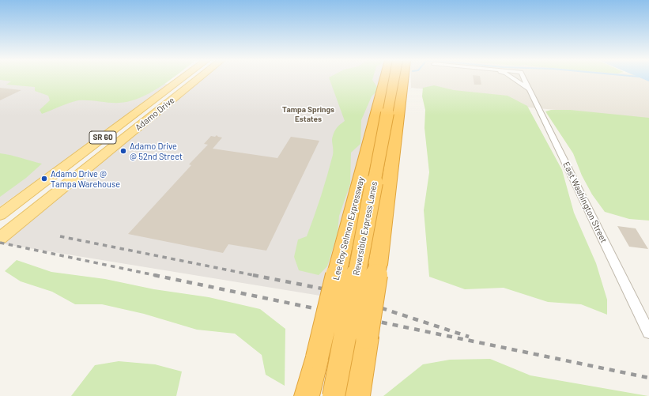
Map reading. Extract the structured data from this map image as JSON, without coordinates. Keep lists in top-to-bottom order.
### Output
{
  "streets": {
    "highway": ["Lee Roy Selmon Expressway", "Reversible Express Lanes"],
    "main road": ["Adamo Drive", "SR 60"],
    "street": ["East Washington Street"]
  },
  "districts": ["Tampa Springs Estates"],
  "places": ["Adamo Drive @ 52nd Street", "Adamo Drive @ Tampa Warehouse"]
}
